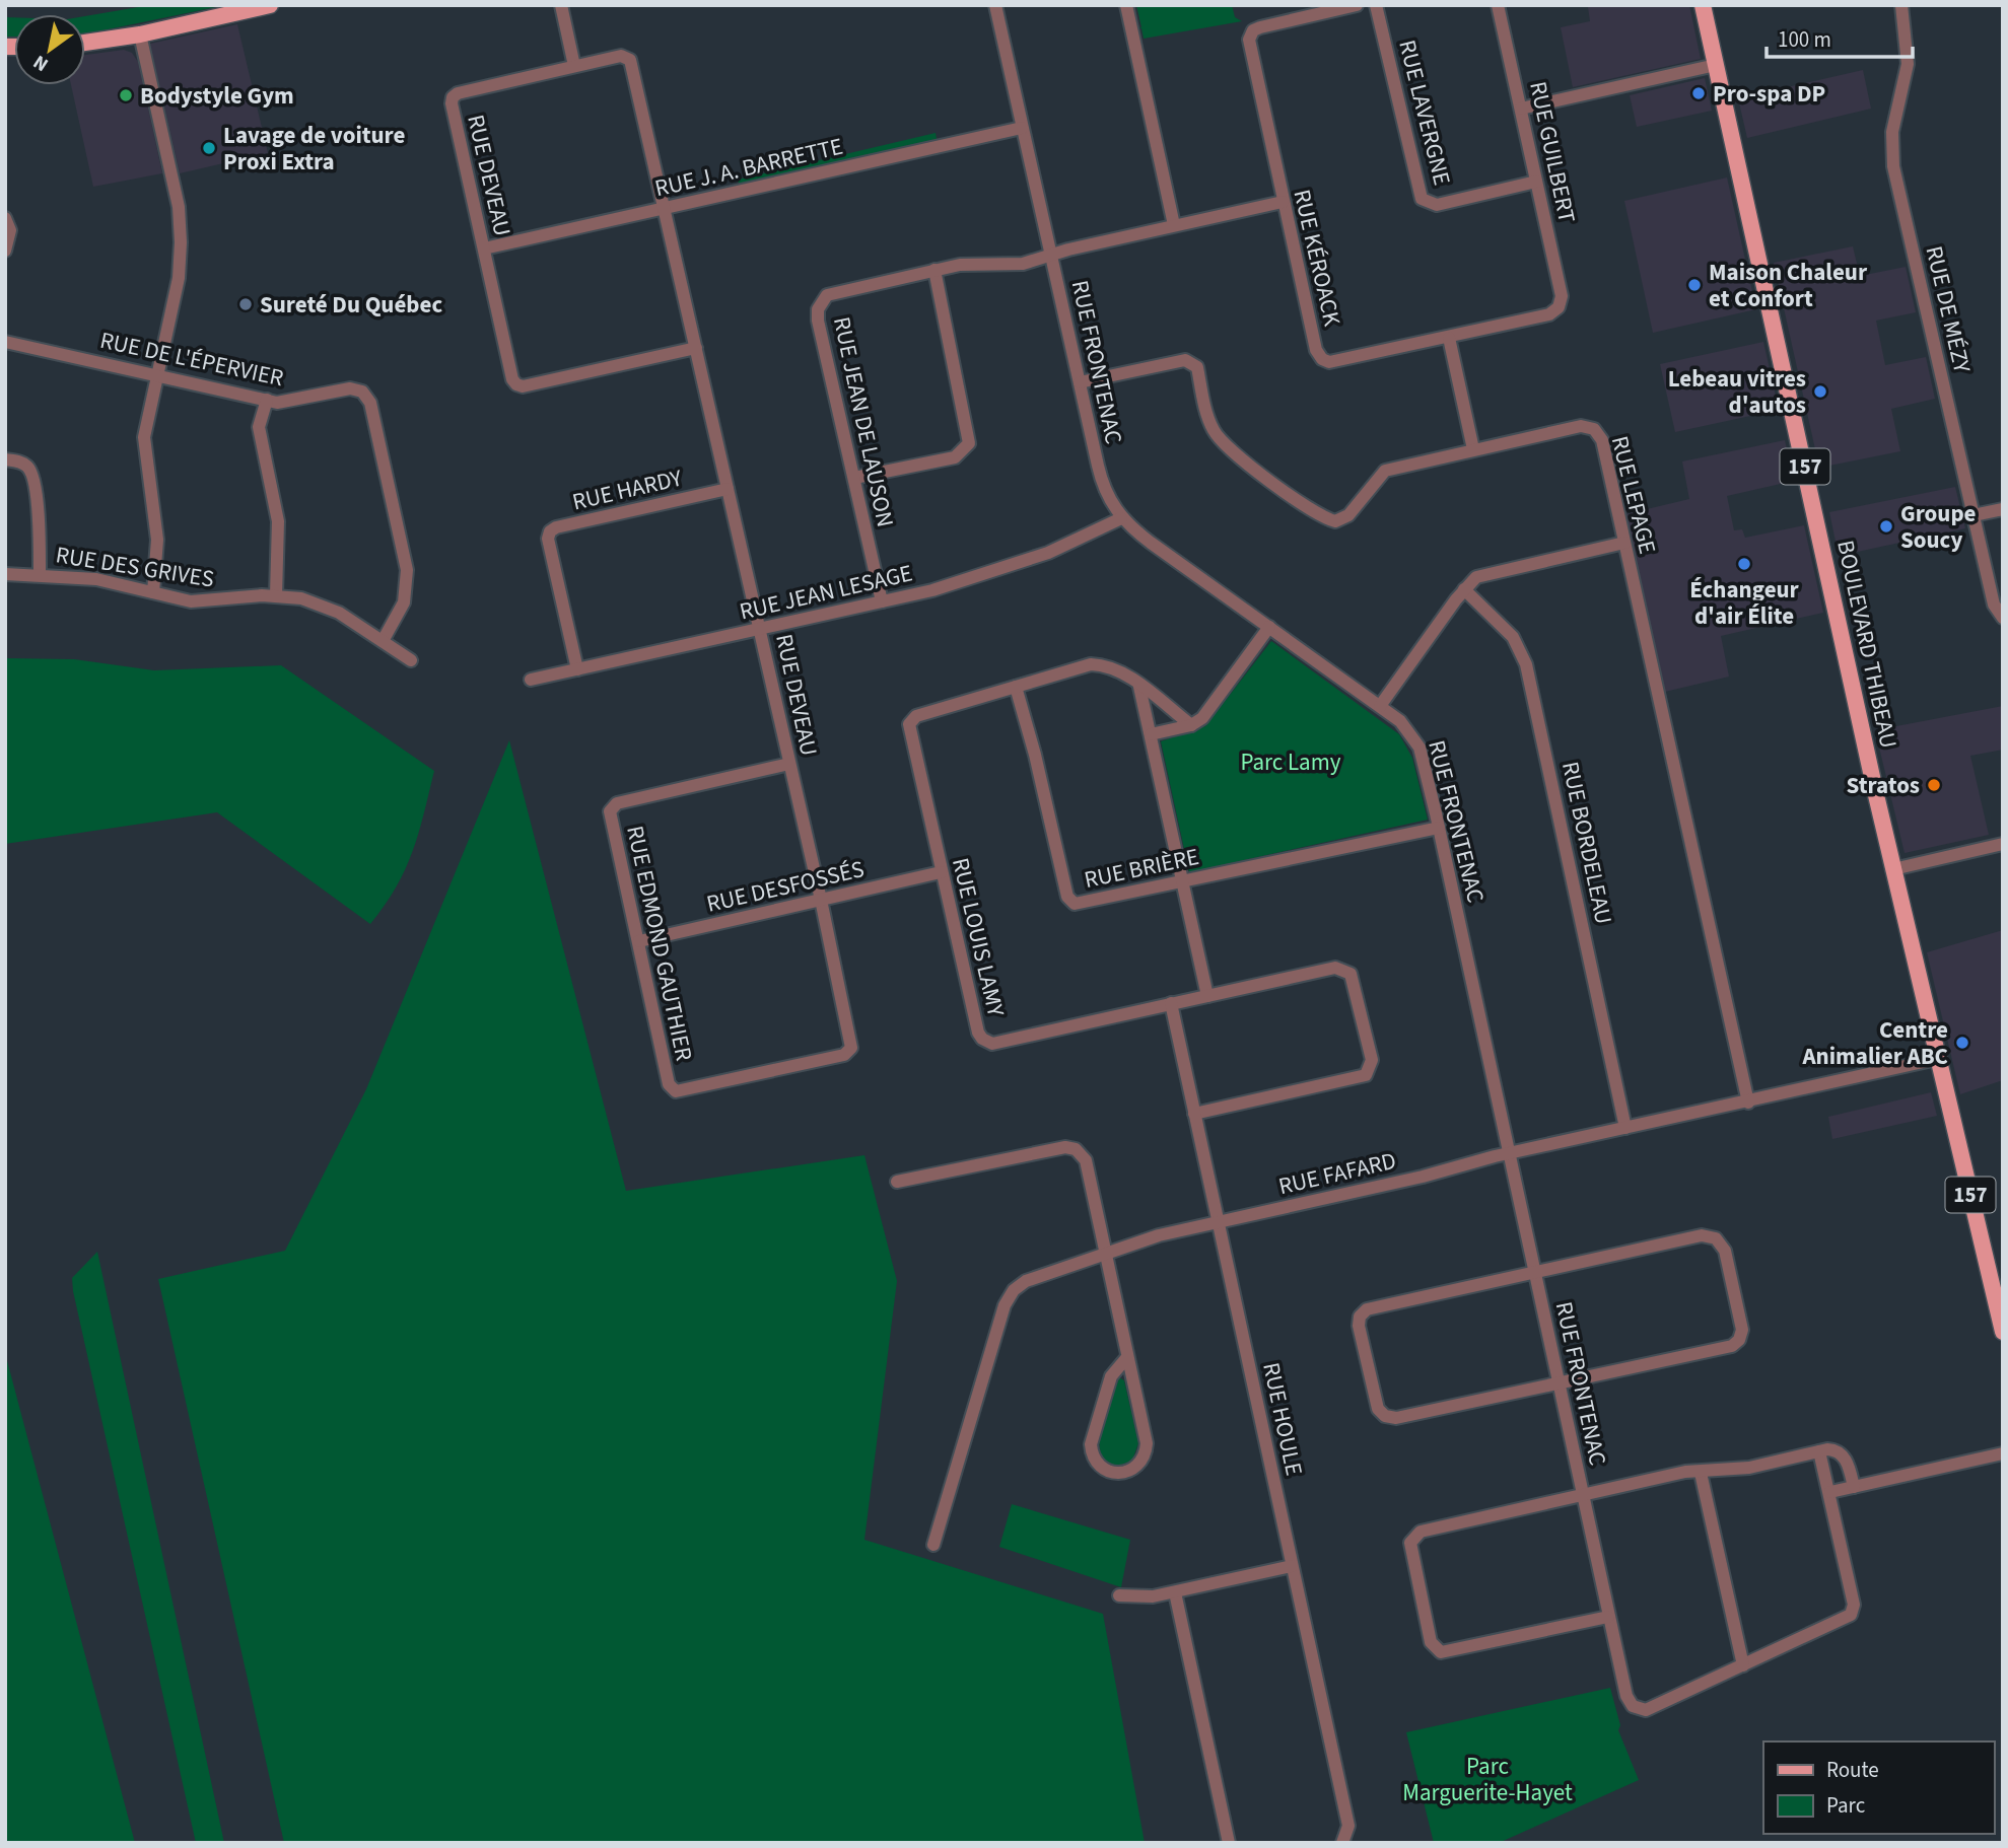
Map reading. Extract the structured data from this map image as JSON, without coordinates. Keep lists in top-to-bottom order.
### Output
{
  "streets": {
    "main road": ["157", "BOULEVARD THIBEAU"],
    "street": [
      "RUE LAVERGNE",
      "RUE GUILBERT",
      "RUE J. A. BARRETTE",
      "RUE DEVEAU",
      "RUE KÉROACK",
      "RUE DE MÉZY",
      "RUE DE L'ÉPERVIER",
      "RUE FRONTENAC",
      "RUE JEAN DE LAUSON",
      "RUE HARDY",
      "RUE LEPAGE",
      "RUE DES GRIVES",
      "RUE JEAN LESAGE",
      "RUE BORDELEAU",
      "RUE BRIÈRE",
      "RUE DESFOSSÉS",
      "RUE LOUIS LAMY",
      "RUE EDMOND GAUTHIER",
      "RUE FAFARD",
      "RUE HOULE"
    ]
  },
  "crossings": [
    ["RUE LAVERGNE", "RUE GUILBERT"],
    ["RUE GUILBERT", "RUE KÉROACK"],
    ["RUE J. A. BARRETTE", "RUE DEVEAU"],
    ["RUE J. A. BARRETTE", "RUE FRONTENAC"],
    ["RUE DEVEAU", "RUE HARDY"],
    ["RUE DEVEAU", "RUE JEAN LESAGE"],
    ["RUE DEVEAU", "RUE DESFOSSÉS"],
    ["RUE DEVEAU", "RUE EDMOND GAUTHIER"],
    ["RUE KÉROACK", "RUE JEAN DE LAUSON"],
    ["RUE DE L'ÉPERVIER", "RUE DES GRIVES"],
    ["RUE FRONTENAC", "RUE JEAN DE LAUSON"],
    ["RUE FRONTENAC", "RUE LEPAGE"],
    ["RUE FRONTENAC", "RUE JEAN LESAGE"],
    ["RUE FRONTENAC", "RUE BRIÈRE"],
    ["RUE FRONTENAC", "RUE FAFARD"],
    ["RUE JEAN DE LAUSON", "RUE JEAN LESAGE"],
    ["RUE HARDY", "RUE JEAN LESAGE"],
    ["RUE LEPAGE", "RUE FAFARD"],
    ["BOULEVARD THIBEAU", "RUE FAFARD"],
    ["RUE BORDELEAU", "RUE FAFARD"],
    ["RUE BRIÈRE", "RUE LOUIS LAMY"],
    ["RUE DESFOSSÉS", "RUE LOUIS LAMY"],
    ["RUE DESFOSSÉS", "RUE EDMOND GAUTHIER"],
    ["RUE LOUIS LAMY", "RUE HOULE"],
    ["RUE FAFARD", "RUE HOULE"]
  ],
  "parks": ["Parc Lamy", "Parc Marguerite-Hayet"],
  "places": [
    "Pro-spa DP",
    "Bodystyle Gym",
    "Lavage de voiture Proxi Extra",
    "Maison Chaleur et Confort",
    "Sureté Du Québec",
    "Lebeau vitres d'autos",
    "Groupe Soucy",
    "Échangeur d'air Élite",
    "Stratos",
    "Centre Animalier ABC"
  ],
  "legend": ["Route", "Parc"],
  "scale_bar": "100 m",
  "north": "bottom left"
}
